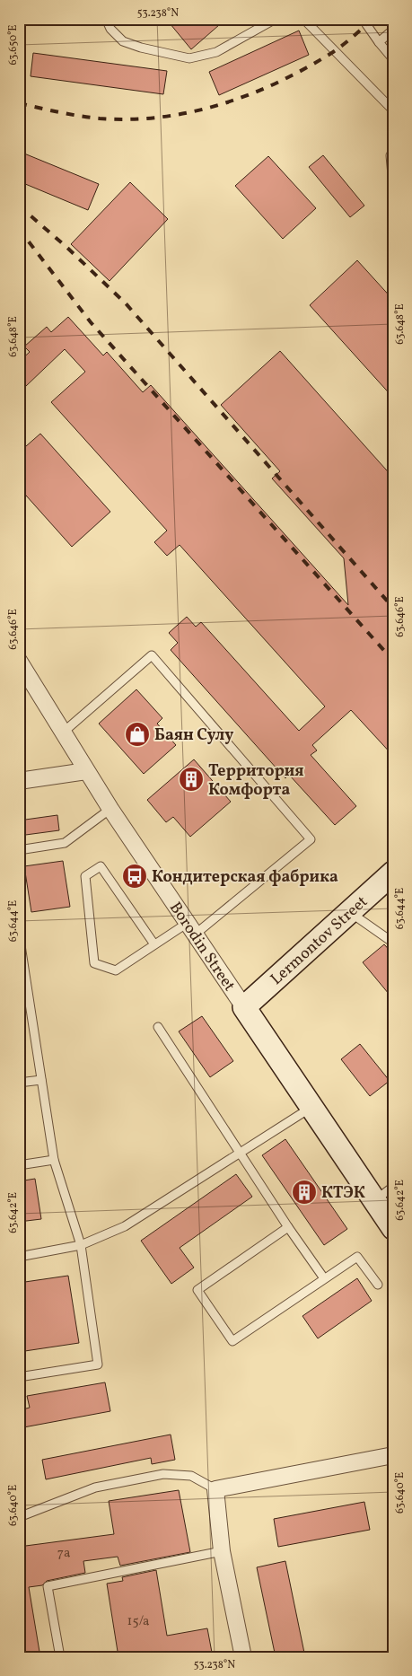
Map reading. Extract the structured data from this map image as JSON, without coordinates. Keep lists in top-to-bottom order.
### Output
{
  "streets": {
    "street": ["Lermontov Street", "Borodin Street"]
  },
  "crossings": [
    ["Lermontov Street", "Borodin Street"]
  ],
  "places": {
    "shop": ["Баян Сулу"],
    "building": ["Территория Комфорта", "КТЭК"],
    "bus stop": ["Кондитерская фабрика"]
  },
  "house_numbers": ["7а", "15/а"],
  "coordinates": [
    "53.238°N",
    "63.650°E",
    "63.648°E",
    "63.646°E",
    "63.644°E",
    "63.642°E",
    "63.640°E"
  ]
}
